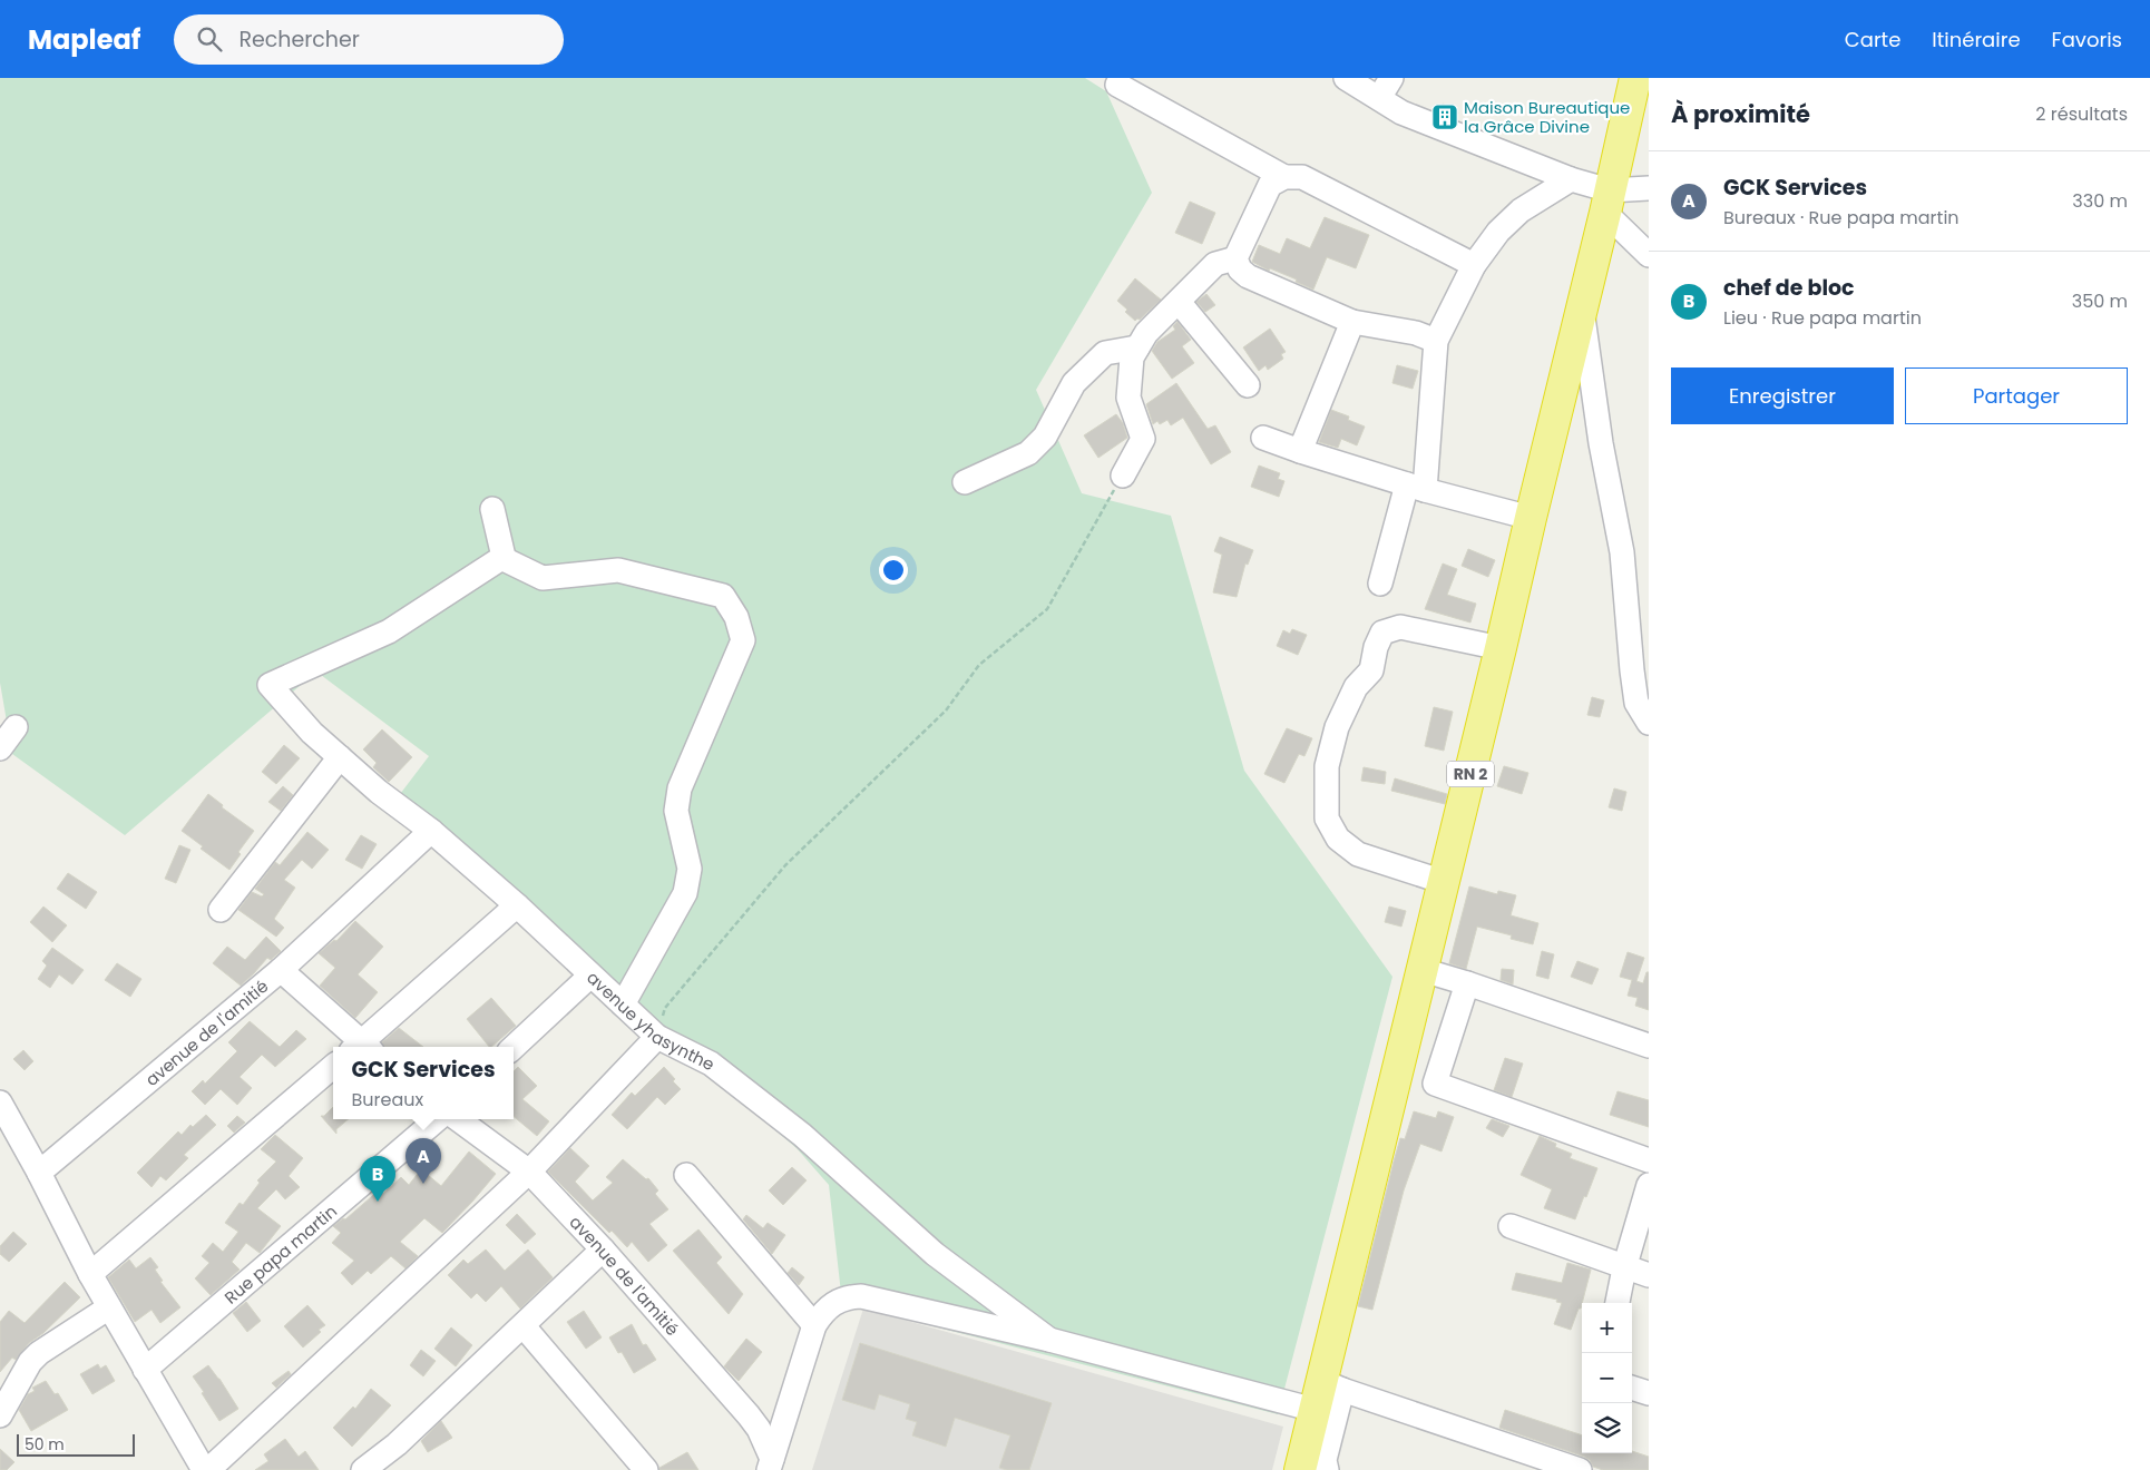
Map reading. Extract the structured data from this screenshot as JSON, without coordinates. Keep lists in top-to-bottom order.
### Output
{
  "streets": {
    "highway": ["RN 2"],
    "street": ["avenue yhasynthe", "avenue de l'amitié", "Rue papa martin"]
  },
  "places": {
    "building": ["Maison Bureautique la Grâce Divine"]
  },
  "scale_bar": "50 m",
  "page": {
    "header": "Mapleaf",
    "search": "Rechercher",
    "nav": ["Carte", "Itinéraire", "Favoris"],
    "heading": ["À proximité", "2 résultats"],
    "list": [
      {
        "mark": "A",
        "name": "GCK Services",
        "note": "Bureaux · Rue papa martin",
        "value": "330 m"
      },
      {
        "mark": "B",
        "name": "chef de bloc",
        "note": "Lieu · Rue papa martin",
        "value": "350 m"
      }
    ],
    "buttons": ["Enregistrer", "Partager"],
    "popup": ["GCK Services", "Bureaux"],
    "pins": ["A", "B"],
    "map_buttons": ["+", "−"],
    "scale": "50 m"
  }
}
